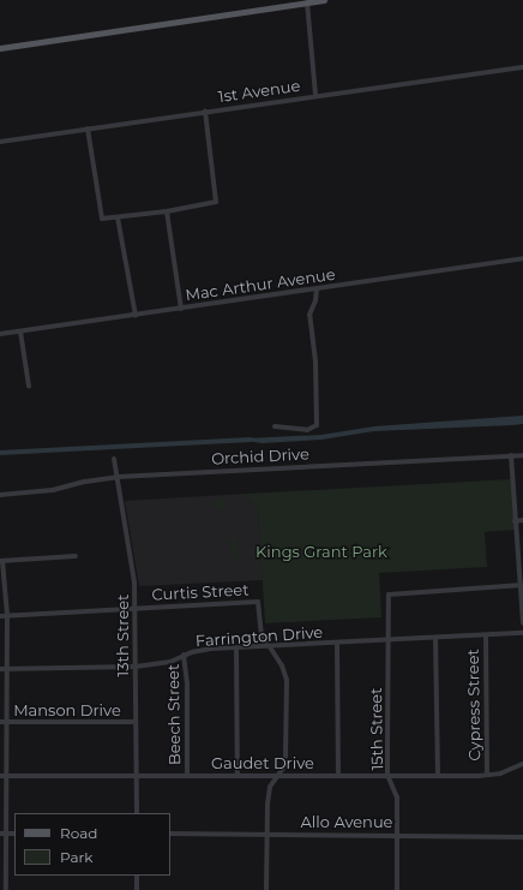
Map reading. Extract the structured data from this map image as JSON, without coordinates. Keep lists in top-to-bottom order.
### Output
{
  "streets": {
    "street": [
      "1st Avenue",
      "Mac Arthur Avenue",
      "Orchid Drive",
      "Curtis Street",
      "13th Street",
      "Farrington Drive",
      "Cypress Street",
      "Manson Drive",
      "Beech Street",
      "15th Street",
      "Gaudet Drive",
      "Allo Avenue"
    ]
  },
  "crossings": [
    ["Orchid Drive", "13th Street"],
    ["Curtis Street", "13th Street"],
    ["Curtis Street", "Farrington Drive"],
    ["13th Street", "Farrington Drive"],
    ["13th Street", "Manson Drive"],
    ["13th Street", "Gaudet Drive"],
    ["Farrington Drive", "Cypress Street"],
    ["Farrington Drive", "Beech Street"],
    ["Farrington Drive", "15th Street"],
    ["Cypress Street", "Gaudet Drive"],
    ["Beech Street", "Gaudet Drive"],
    ["15th Street", "Gaudet Drive"],
    ["15th Street", "Allo Avenue"]
  ],
  "parks": ["Kings Grant Park"],
  "legend": ["Road", "Park"]
}
